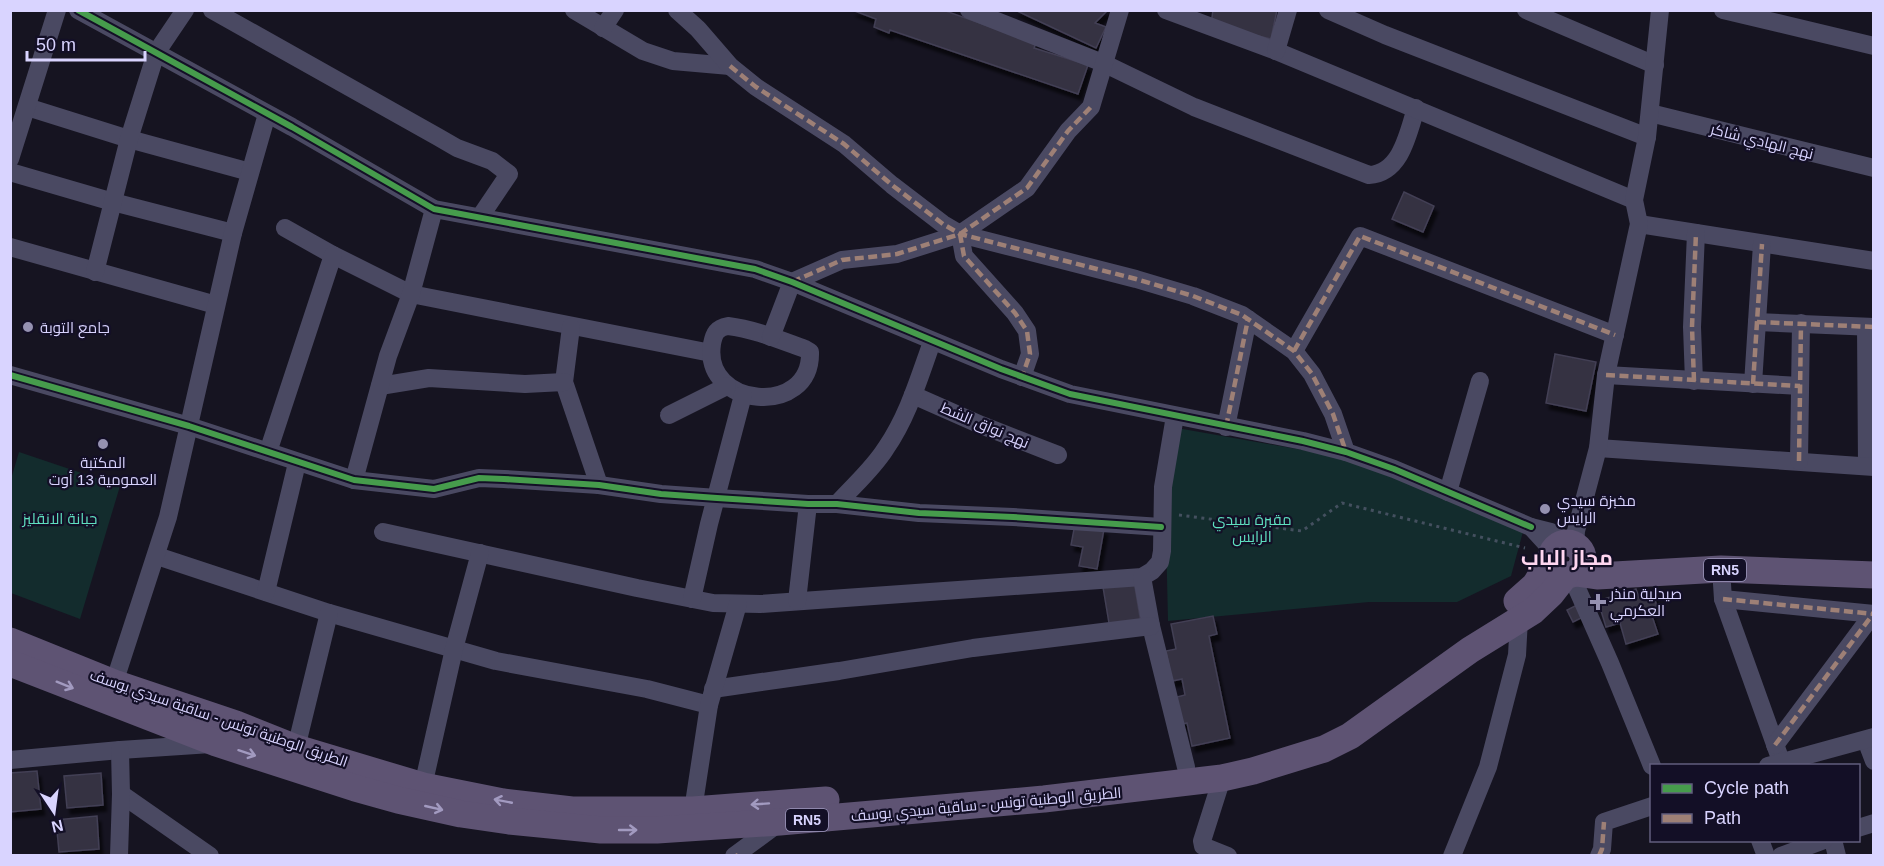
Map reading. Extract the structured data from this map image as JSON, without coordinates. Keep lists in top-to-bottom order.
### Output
{
  "streets": {
    "main road": ["RN5", "الطريق الوطنية تونس - ساقية سيدي يوسف"],
    "street": ["نهج الهادي شاكر", "نهج نواق الشط"]
  },
  "crossings": [
    ["RN5", "الطريق الوطنية تونس - ساقية سيدي يوسف"]
  ],
  "districts": ["مجاز الباب"],
  "parks": ["جبانة الانقليز", "مقبرة سيدي الرايس"],
  "places": {
    "other": ["جامع التوبة", "المكتبة العمومية 13 أوت", "مخبزة سيدي الرايس"],
    "health": ["صيدلية منذر العكرمي"]
  },
  "legend": ["Cycle path", "Path"],
  "scale_bar": "50 m",
  "north": "bottom"
}
